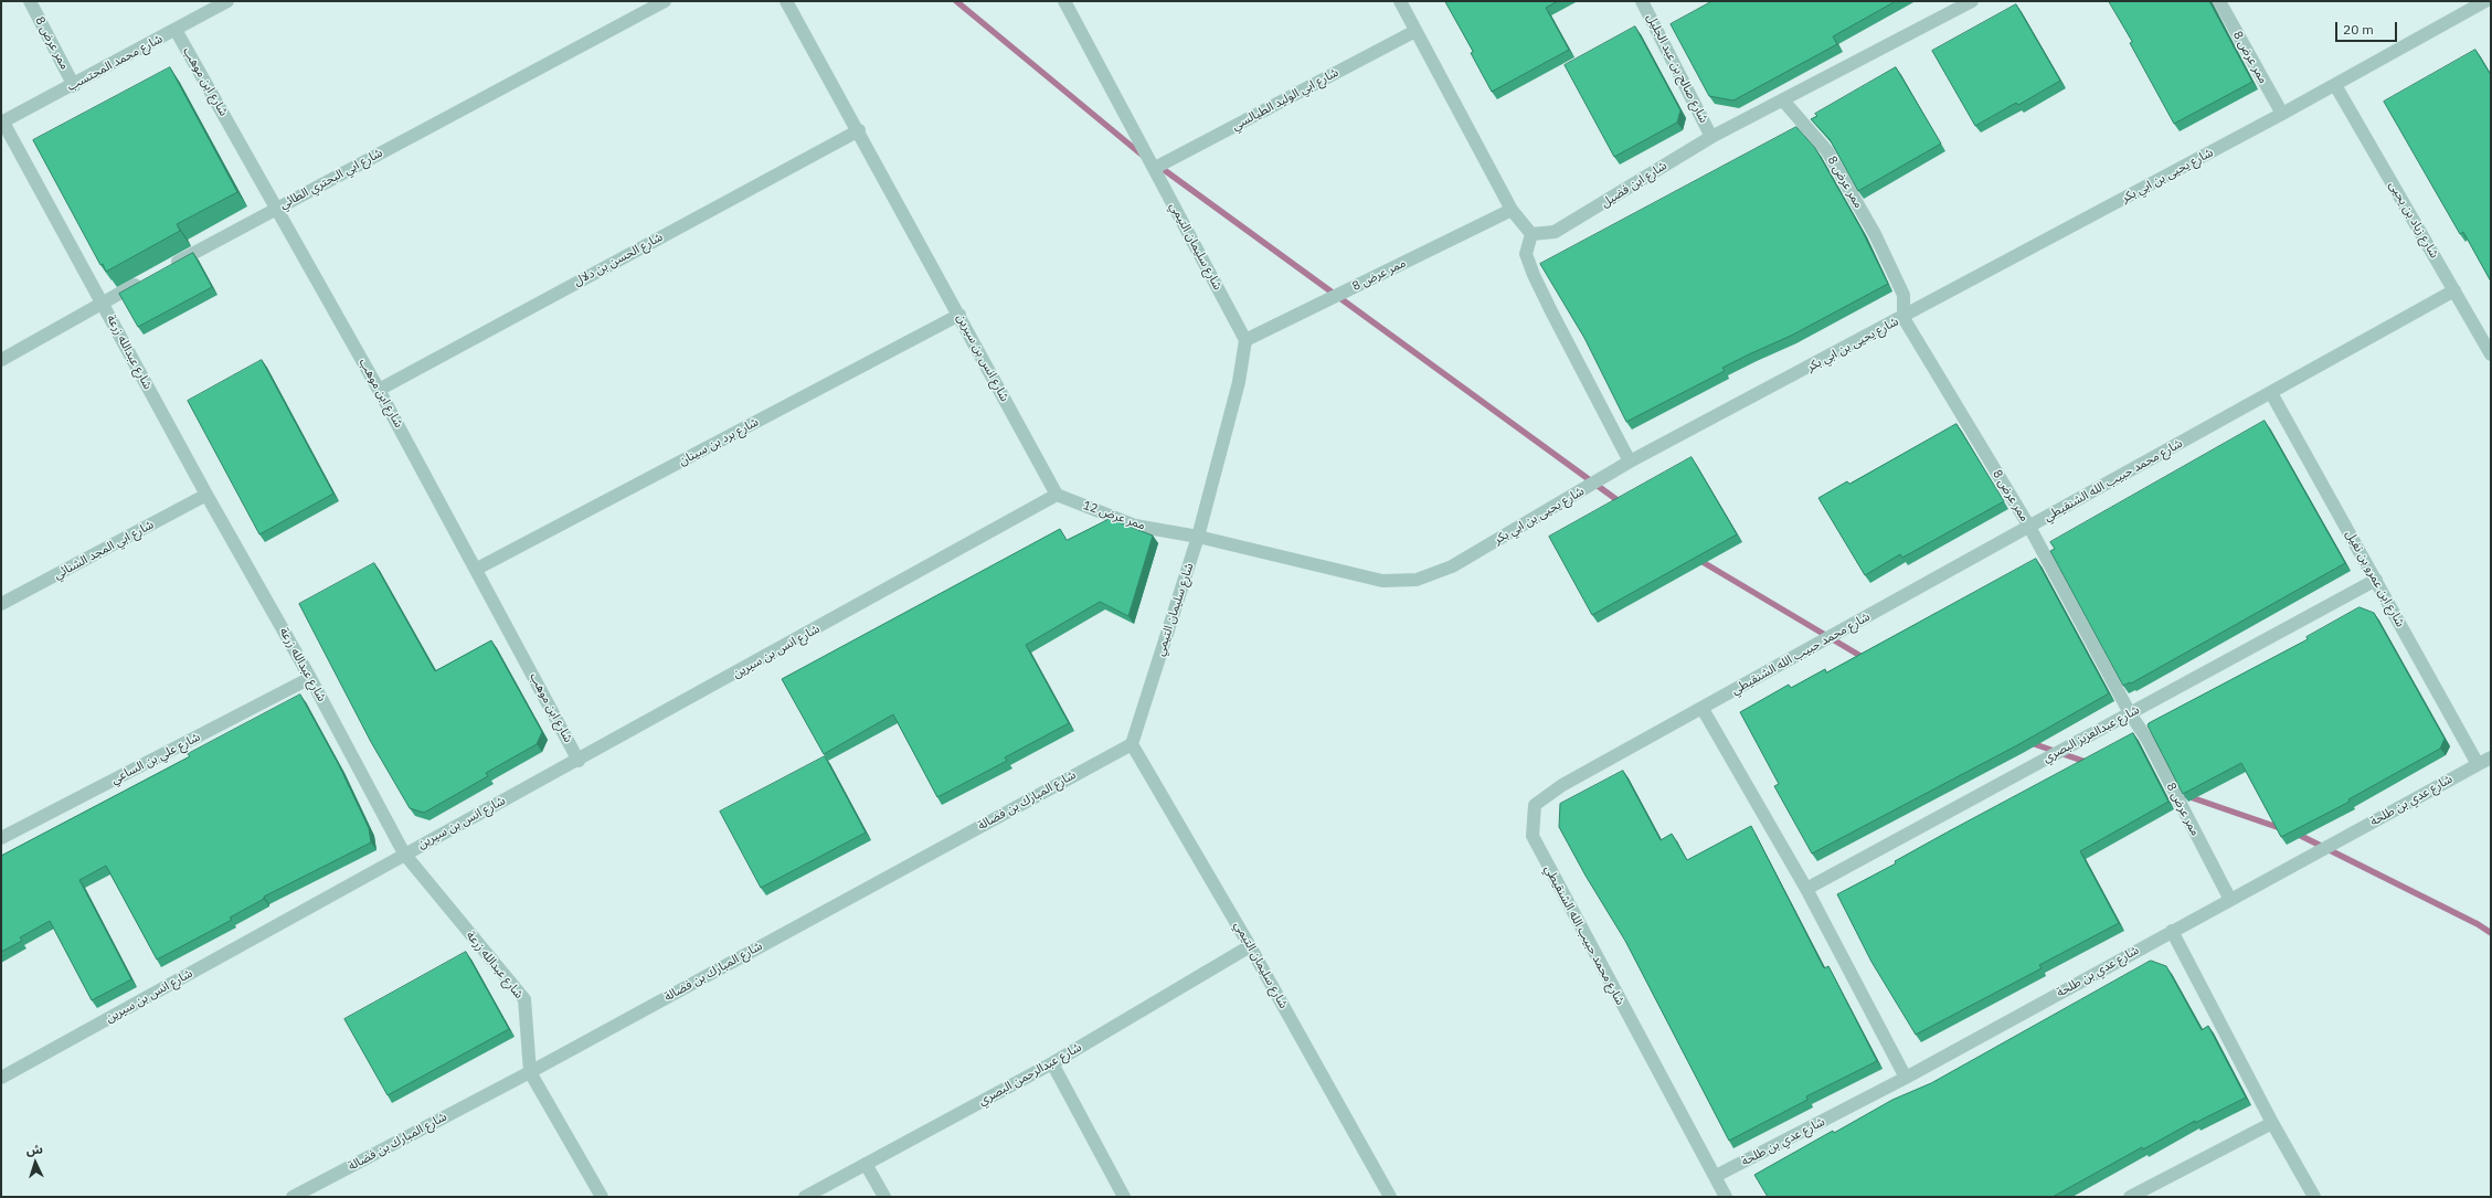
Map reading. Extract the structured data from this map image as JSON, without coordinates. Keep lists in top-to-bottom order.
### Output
{
  "streets": {
    "street": [
      "ممر عرض 8",
      "شارع محمد المحتسب",
      "شارع صالح بن عبد الجليل",
      "شارع ابن موهب",
      "شارع ابي الوليد الطيالسي",
      "شارع يحيى بن ابي بكر",
      "شارع ابي البحتري الطائي",
      "شارع ابن فضيل",
      "شارع زياد بن يحيى",
      "شارع سليمان التيمي",
      "شارع الحسن بن دلال",
      "شارع عبدالله زرعة",
      "شارع انس بن سيرين",
      "شارع برد بن سينان",
      "شارع محمد حبيب الله الشنقيطي",
      "ممر عرض 12",
      "شارع ابي المجد الشنائي",
      "شارع ابن عمرو بن نفيل",
      "شارع عبدالعزيز البصري",
      "شارع علي بن الساعي",
      "شارع المبارك بن فضالة",
      "شارع عدي بن طلحة",
      "شارع عبدالرحمن البصري"
    ]
  },
  "crossings": [
    ["ممر عرض 8", "شارع محمد المحتسب"],
    ["ممر عرض 8", "شارع يحيى بن ابي بكر"],
    ["ممر عرض 8", "شارع ابن فضيل"],
    ["ممر عرض 8", "شارع سليمان التيمي"],
    ["ممر عرض 8", "شارع محمد حبيب الله الشنقيطي"],
    ["ممر عرض 8", "شارع عبدالعزيز البصري"],
    ["ممر عرض 8", "شارع عدي بن طلحة"],
    ["شارع محمد المحتسب", "شارع ابن موهب"],
    ["شارع محمد المحتسب", "شارع عبدالله زرعة"],
    ["شارع صالح بن عبد الجليل", "شارع ابن فضيل"],
    ["شارع ابن موهب", "شارع ابي البحتري الطائي"],
    ["شارع ابن موهب", "شارع الحسن بن دلال"],
    ["شارع ابن موهب", "شارع انس بن سيرين"],
    ["شارع ابن موهب", "شارع برد بن سينان"],
    ["شارع ابي الوليد الطيالسي", "شارع سليمان التيمي"],
    ["شارع يحيى بن ابي بكر", "شارع زياد بن يحيى"],
    ["شارع يحيى بن ابي بكر", "شارع سليمان التيمي"],
    ["شارع يحيى بن ابي بكر", "ممر عرض 12"],
    ["شارع زياد بن يحيى", "شارع محمد حبيب الله الشنقيطي"],
    ["شارع سليمان التيمي", "ممر عرض 12"],
    ["شارع سليمان التيمي", "شارع المبارك بن فضالة"],
    ["شارع سليمان التيمي", "شارع عبدالرحمن البصري"],
    ["شارع الحسن بن دلال", "شارع انس بن سيرين"],
    ["شارع عبدالله زرعة", "شارع انس بن سيرين"],
    ["شارع عبدالله زرعة", "شارع ابي المجد الشنائي"],
    ["شارع عبدالله زرعة", "شارع علي بن الساعي"],
    ["شارع عبدالله زرعة", "شارع المبارك بن فضالة"],
    ["شارع انس بن سيرين", "شارع برد بن سينان"],
    ["شارع انس بن سيرين", "ممر عرض 12"],
    ["شارع محمد حبيب الله الشنقيطي", "شارع ابن عمرو بن نفيل"],
    ["شارع محمد حبيب الله الشنقيطي", "شارع عدي بن طلحة"],
    ["شارع ابن عمرو بن نفيل", "شارع عبدالعزيز البصري"],
    ["شارع ابن عمرو بن نفيل", "شارع عدي بن طلحة"]
  ],
  "scale_bar": "20 m",
  "north": "top"
}
